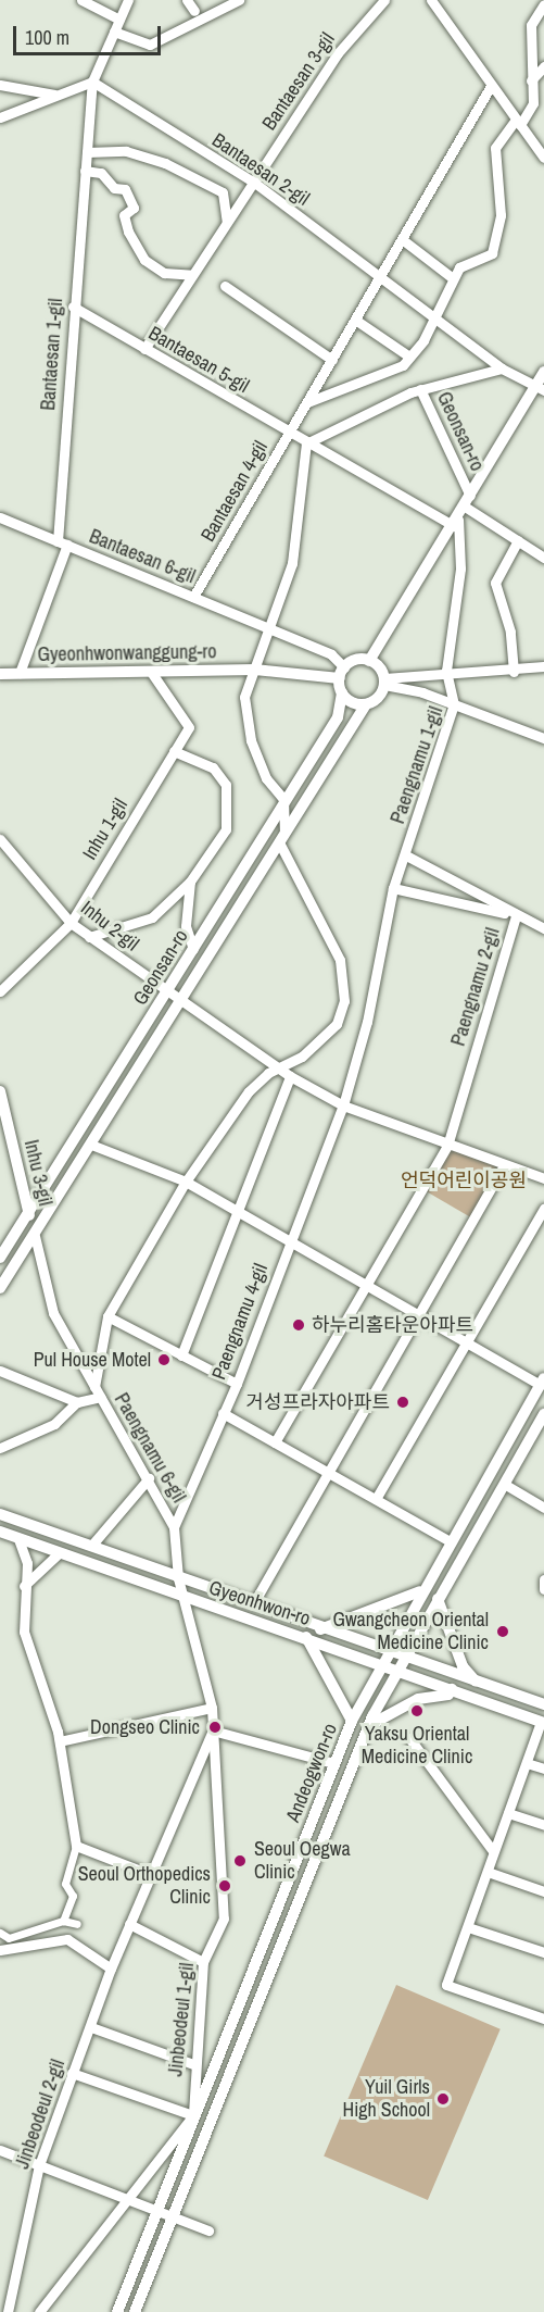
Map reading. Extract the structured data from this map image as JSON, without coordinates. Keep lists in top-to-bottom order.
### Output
{
  "streets": {
    "street": [
      "Bantaesan 3-gil",
      "Bantaesan 2-gil",
      "Bantaesan 1-gil",
      "Bantaesan 5-gil",
      "Geonsan-ro",
      "Bantaesan 4-gil",
      "Bantaesan 6-gil",
      "Gyeonhwonwanggung-ro",
      "Paengnamu 1-gil",
      "Inhu 1-gil",
      "Inhu 2-gil",
      "Paengnamu 2-gil",
      "Inhu 3-gil",
      "Paengnamu 4-gil",
      "Paengnamu 6-gil",
      "Gyeonhwon-ro",
      "Andeogwon-ro",
      "Jinbeodeul 1-gil",
      "Jinbeodeul 2-gil"
    ]
  },
  "crossings": [
    ["Bantaesan 3-gil", "Bantaesan 2-gil"],
    ["Bantaesan 3-gil", "Bantaesan 5-gil"],
    ["Bantaesan 2-gil", "Bantaesan 1-gil"],
    ["Bantaesan 2-gil", "Geonsan-ro"],
    ["Bantaesan 2-gil", "Bantaesan 4-gil"],
    ["Bantaesan 1-gil", "Bantaesan 5-gil"],
    ["Bantaesan 1-gil", "Bantaesan 6-gil"],
    ["Bantaesan 1-gil", "Gyeonhwonwanggung-ro"],
    ["Bantaesan 5-gil", "Geonsan-ro"],
    ["Bantaesan 5-gil", "Bantaesan 4-gil"],
    ["Geonsan-ro", "Bantaesan 6-gil"],
    ["Geonsan-ro", "Gyeonhwonwanggung-ro"],
    ["Geonsan-ro", "Paengnamu 1-gil"],
    ["Geonsan-ro", "Inhu 2-gil"],
    ["Geonsan-ro", "Inhu 3-gil"],
    ["Geonsan-ro", "Paengnamu 6-gil"],
    ["Bantaesan 4-gil", "Bantaesan 6-gil"],
    ["Bantaesan 6-gil", "Gyeonhwonwanggung-ro"],
    ["Gyeonhwonwanggung-ro", "Inhu 1-gil"],
    ["Paengnamu 1-gil", "Paengnamu 2-gil"],
    ["Paengnamu 1-gil", "Paengnamu 4-gil"],
    ["Inhu 1-gil", "Inhu 2-gil"],
    ["Inhu 2-gil", "Paengnamu 2-gil"],
    ["Inhu 2-gil", "Paengnamu 4-gil"],
    ["Paengnamu 2-gil", "Paengnamu 4-gil"],
    ["Inhu 3-gil", "Paengnamu 6-gil"],
    ["Paengnamu 4-gil", "Paengnamu 6-gil"],
    ["Paengnamu 6-gil", "Gyeonhwon-ro"],
    ["Paengnamu 6-gil", "Jinbeodeul 1-gil"],
    ["Gyeonhwon-ro", "Andeogwon-ro"],
    ["Gyeonhwon-ro", "Jinbeodeul 1-gil"],
    ["Andeogwon-ro", "Jinbeodeul 1-gil"],
    ["Jinbeodeul 1-gil", "Jinbeodeul 2-gil"]
  ],
  "parks": ["언덕어린이공원"],
  "places": [
    "하누리홈타운아파트",
    "Pul House Motel",
    "거성프라자아파트",
    "Gwangcheon Oriental Medicine Clinic",
    "Yaksu Oriental Medicine Clinic",
    "Dongseo Clinic",
    "Seoul Oegwa Clinic",
    "Seoul Orthopedics Clinic",
    "Yuil Girls High School"
  ],
  "scale_bar": "100 m"
}
